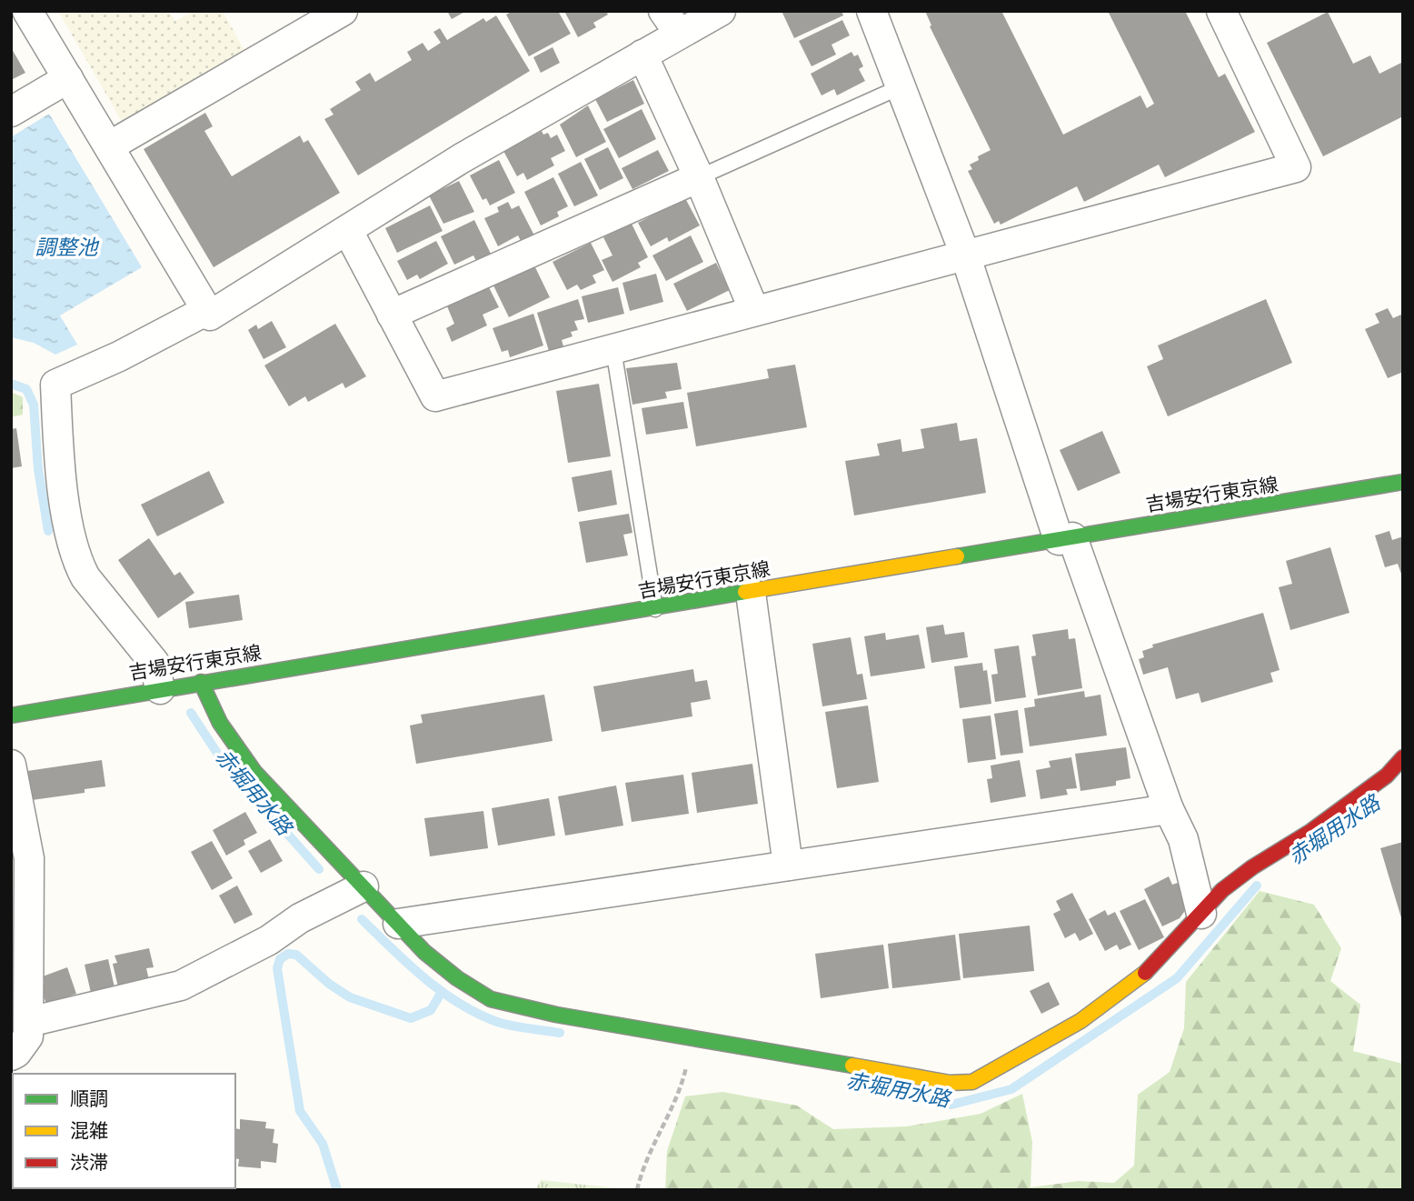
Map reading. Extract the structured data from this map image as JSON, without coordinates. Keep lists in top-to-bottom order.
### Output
{
  "streets": {
    "street": ["吉場安行東京線"]
  },
  "water": ["調整池", "赤堀用水路"],
  "legend": ["順調", "混雑", "渋滞"]
}
